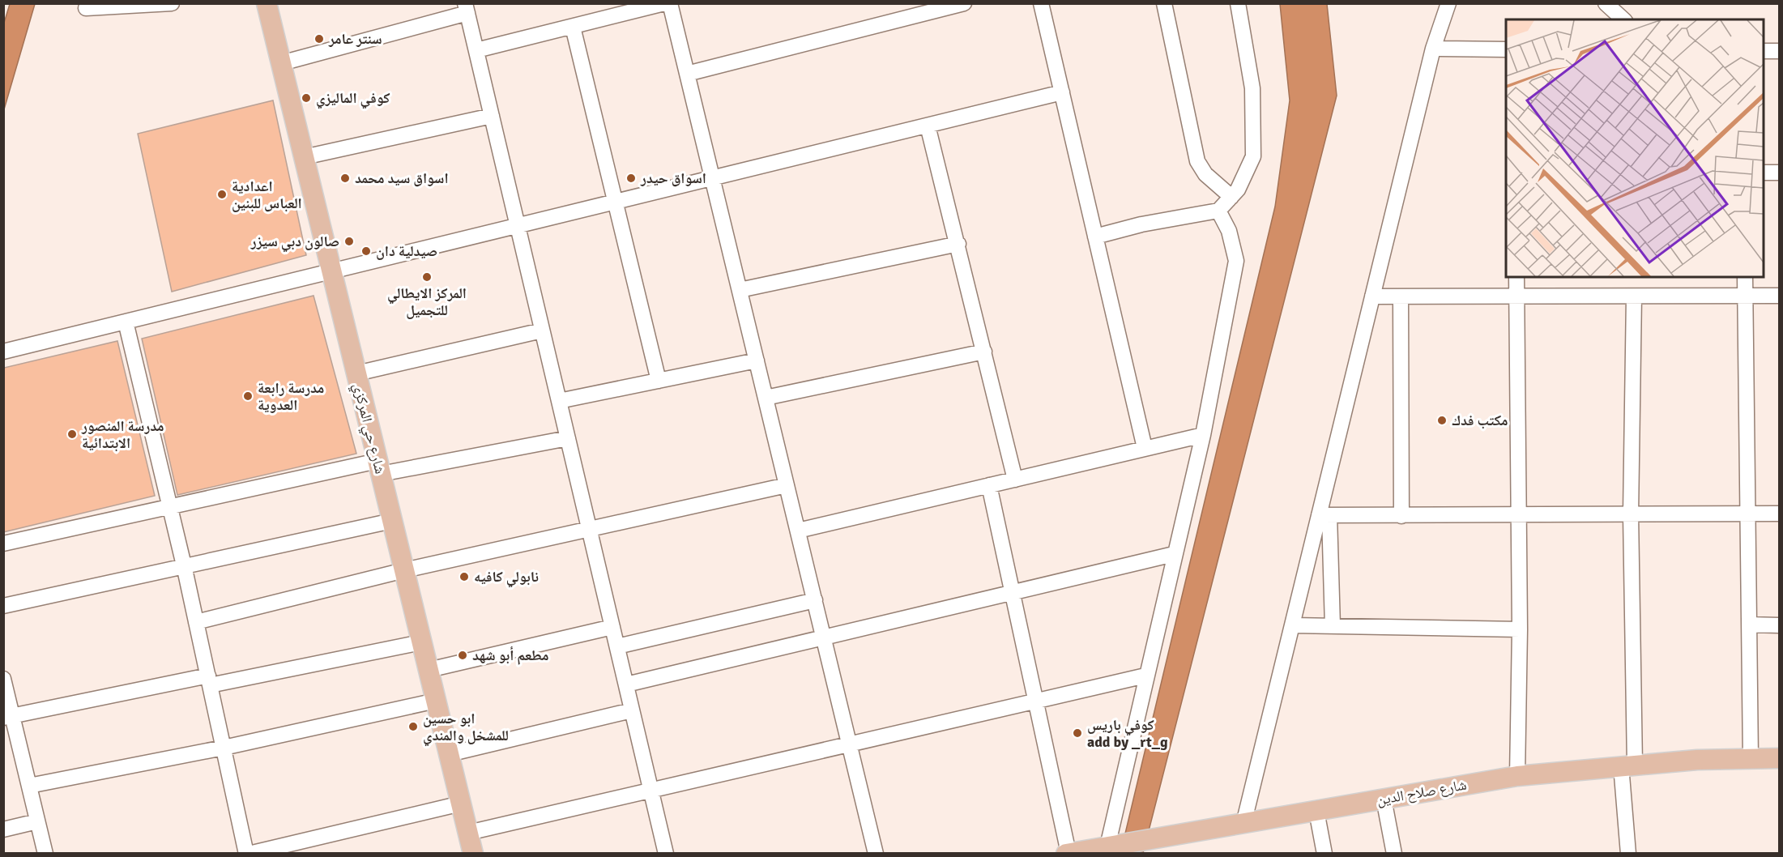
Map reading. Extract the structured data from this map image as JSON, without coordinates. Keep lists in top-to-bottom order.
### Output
{
  "streets": {
    "main road": ["شارع حي المركزي", "شارع صلاح الدين"]
  },
  "places": [
    "سنتر عامر",
    "كوفي الماليزي",
    "اسواق سيد محمد",
    "اسواق حيدر",
    "اعدادية العباس للبنين",
    "صالون دبي سيزر",
    "صيدلية دان",
    "المركز الايطالي للتجميل",
    "مدرسة رابعة العدوية",
    "مكتب فدك",
    "مدرسة المنصور الابتدائية",
    "نابولي كافيه",
    "مطعم أبو شهد",
    "ابو حسين للمشخل والمندي",
    "كوفي باريس add by _rt_g"
  ]
}
